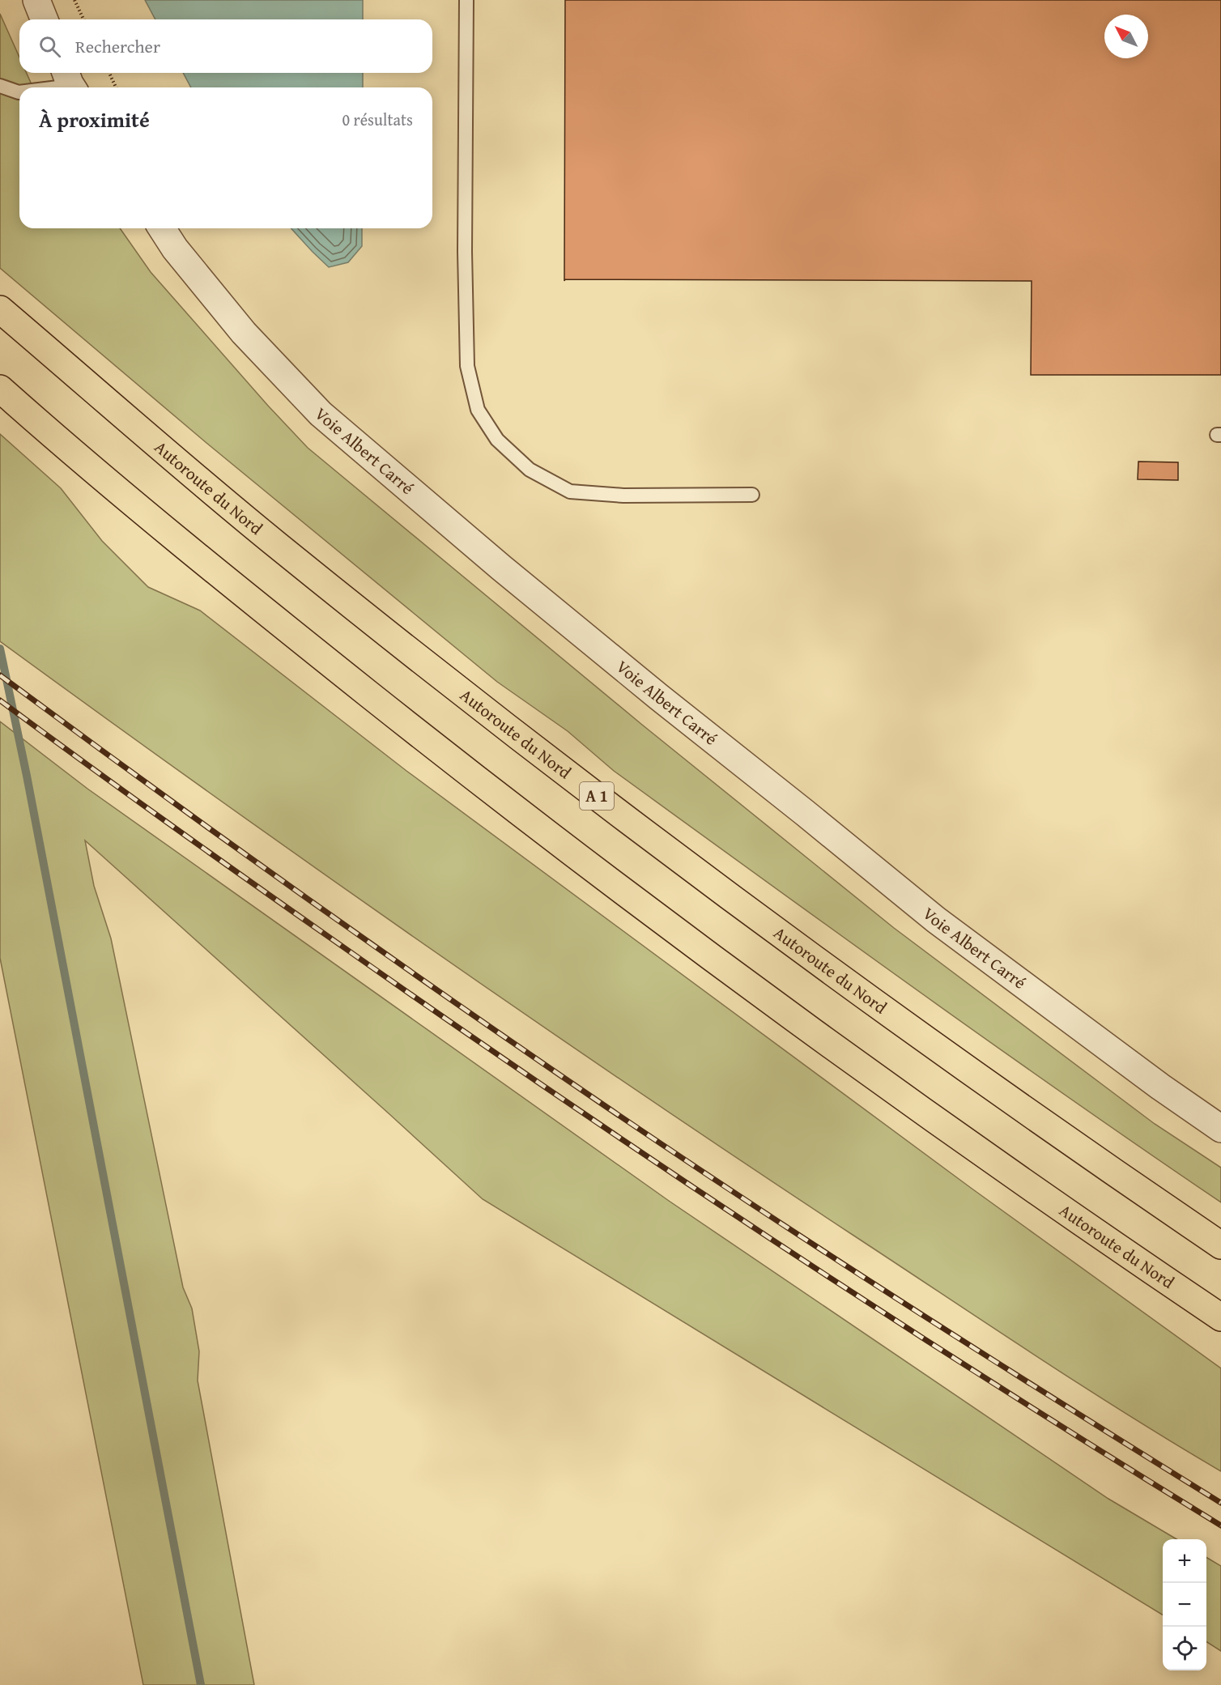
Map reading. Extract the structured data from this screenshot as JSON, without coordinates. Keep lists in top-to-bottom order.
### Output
{
  "streets": {
    "highway": ["Autoroute du Nord", "A 1"],
    "street": ["Voie Albert Carré"]
  },
  "north": "top left",
  "page": {
    "search": "Rechercher",
    "heading": ["À proximité", "0 résultats"],
    "map_buttons": ["+", "−"]
  }
}
